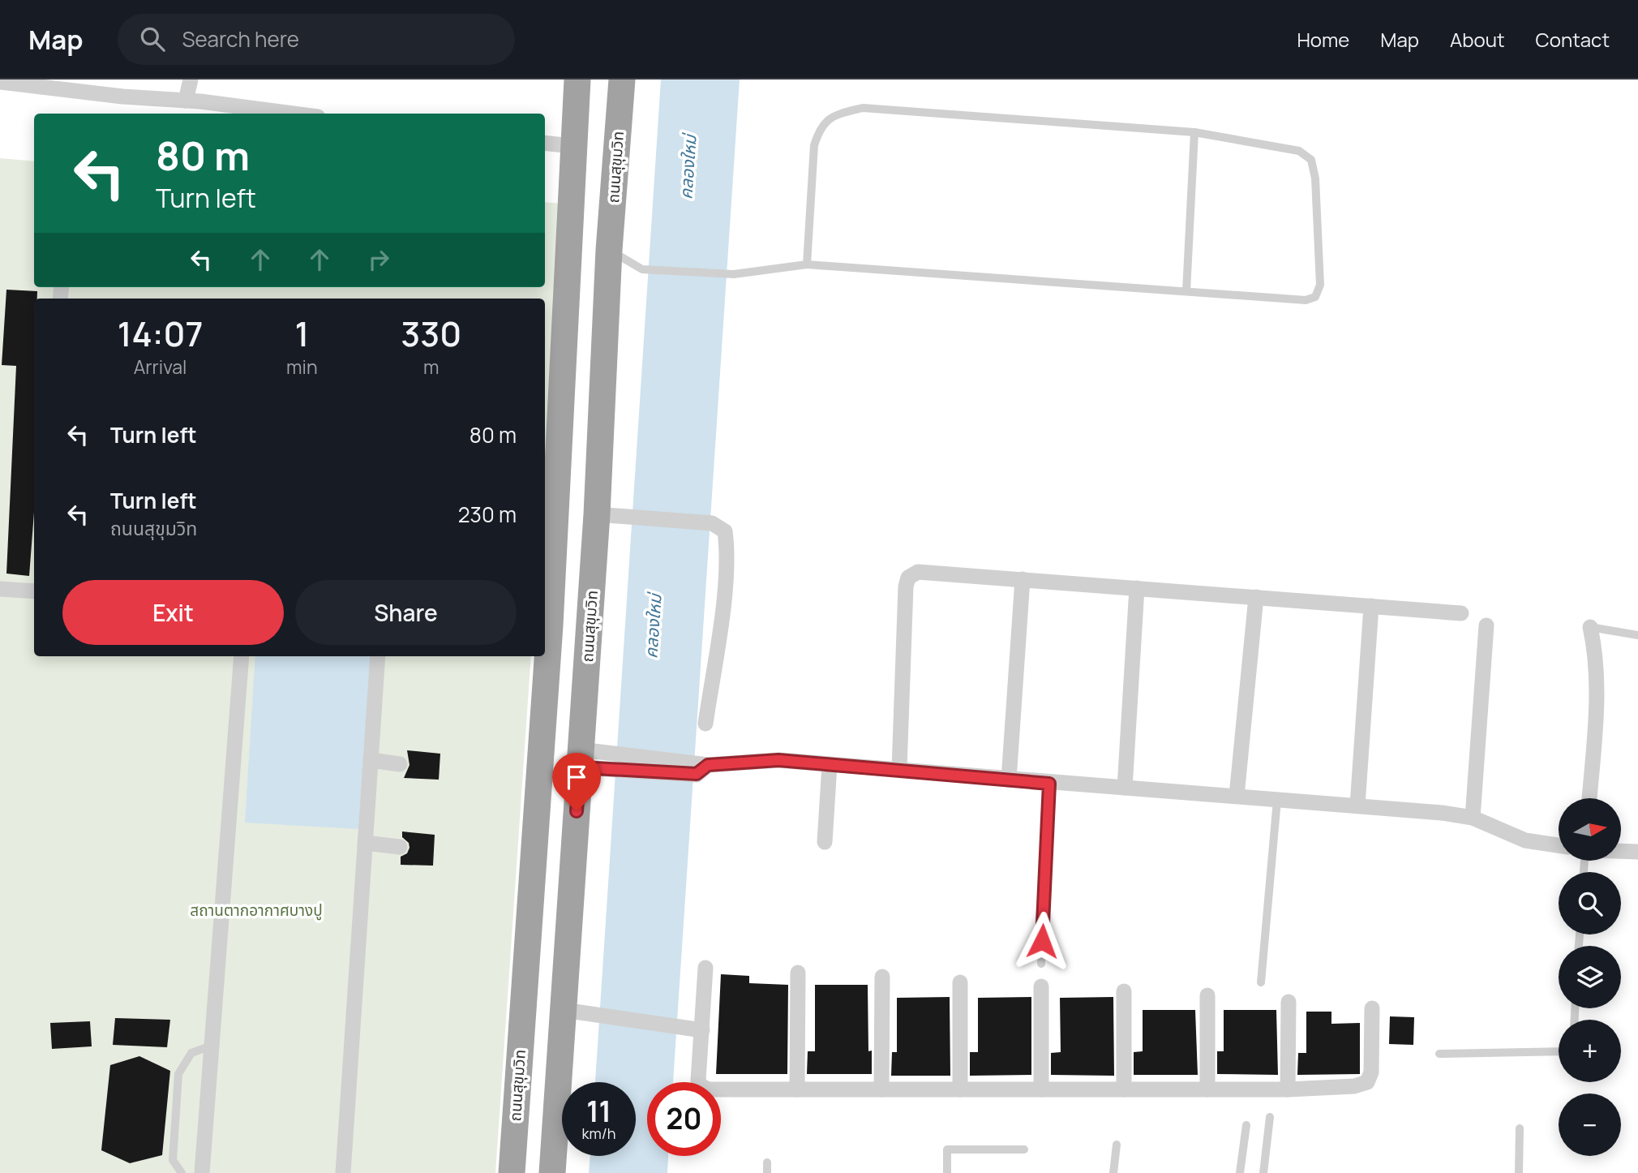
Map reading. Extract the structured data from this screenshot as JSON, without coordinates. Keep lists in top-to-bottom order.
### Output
{
  "streets": {
    "highway": ["ถนนสุขุมวิท"]
  },
  "water": ["คลองใหม่"],
  "parks": ["สถานตากอากาศบางปู"],
  "north": "right",
  "page": {
    "header": "Map",
    "search": "Search here",
    "nav": [
      "Home",
      "Map",
      "About",
      "Contact"
    ],
    "turn": ["80 m", "Turn left"],
    "eta": [
      "14:07",
      "Arrival",
      "1",
      "min",
      "330",
      "m"
    ],
    "list": [
      {
        "name": "Turn left",
        "value": "80 m"
      },
      {
        "name": "Turn left",
        "note": "ถนนสุขุมวิท",
        "value": "230 m"
      }
    ],
    "buttons": ["Exit", "Share"],
    "map_buttons": ["+", "−"],
    "speed": "11 km/h",
    "limit": "20"
  }
}
